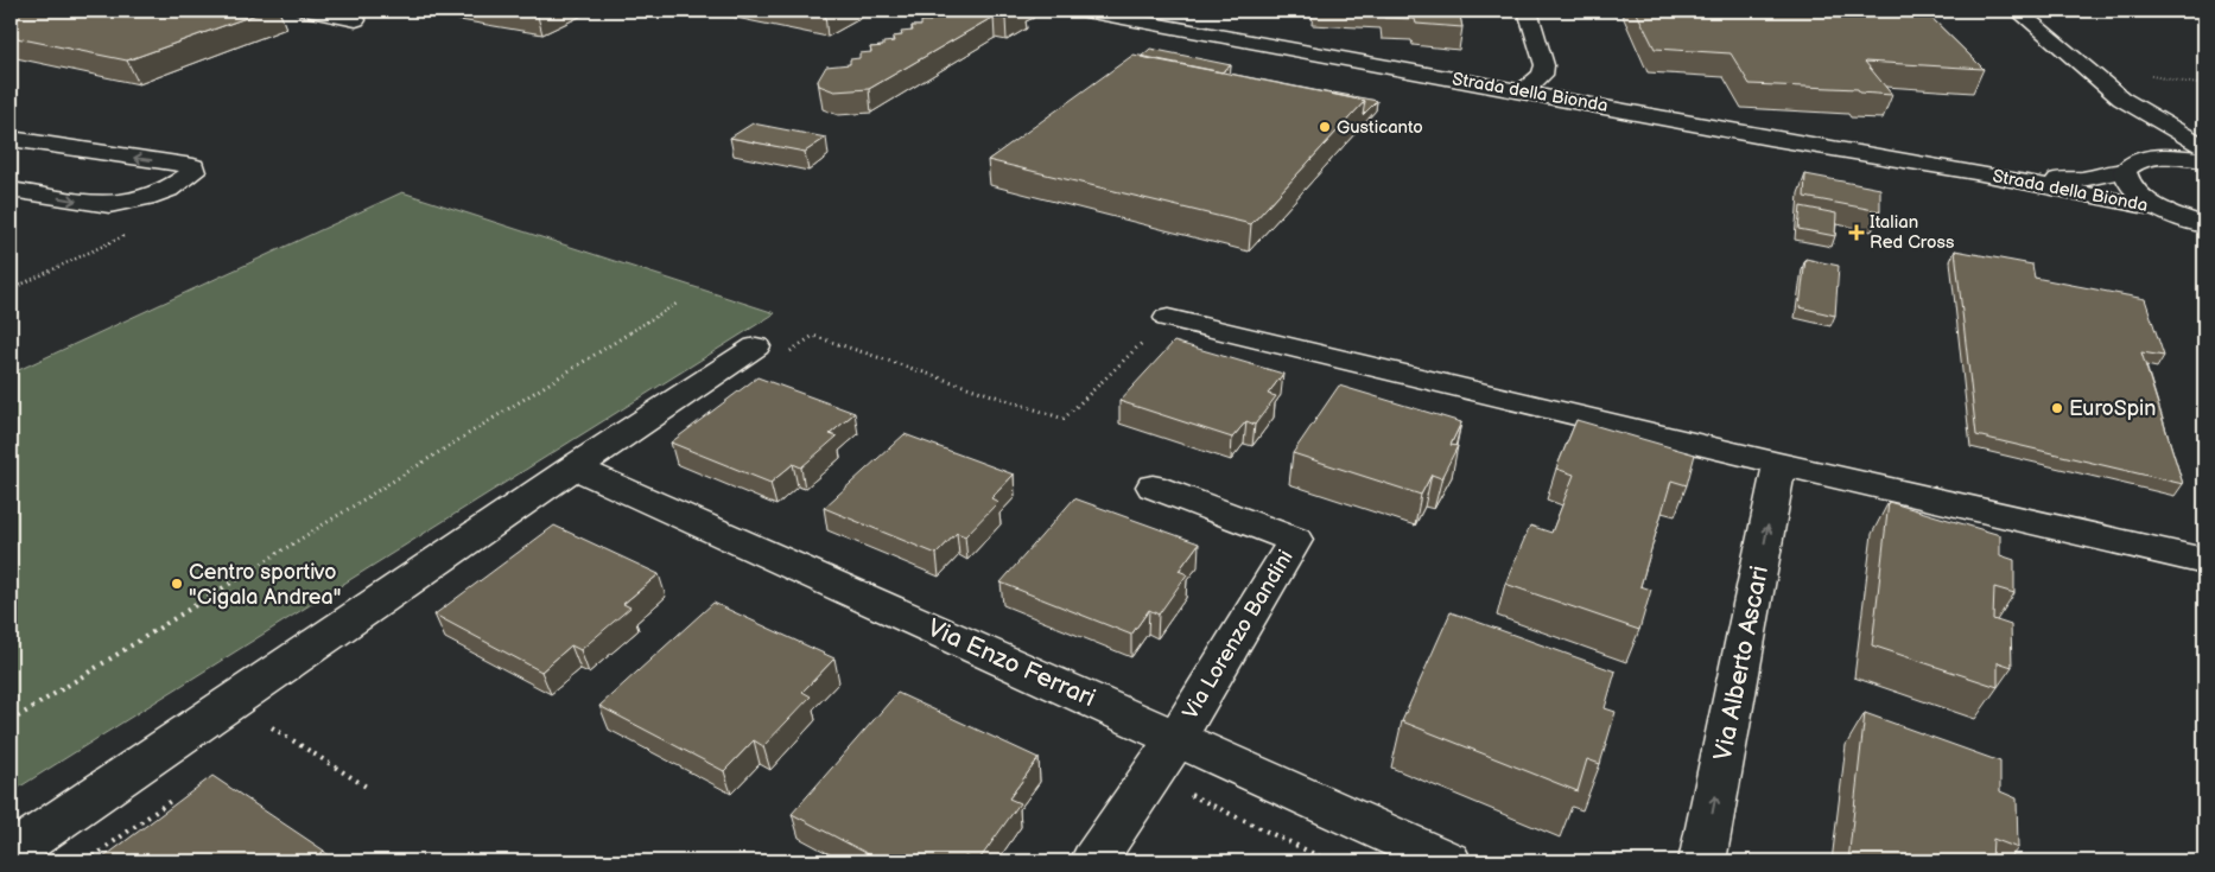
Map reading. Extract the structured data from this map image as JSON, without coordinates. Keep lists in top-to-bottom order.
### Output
{
  "streets": {
    "street": [
      "Strada della Bionda",
      "Via Lorenzo Bandini",
      "Via Enzo Ferrari",
      "Via Alberto Ascari"
    ]
  },
  "crossings": [
    ["Via Lorenzo Bandini", "Via Enzo Ferrari"]
  ],
  "one_way": ["Via Alberto Ascari"],
  "places": {
    "other": ["Gusticanto", "EuroSpin", "Centro sportivo \"Cigala Andrea\""],
    "health": ["Italian Red Cross"]
  }
}
